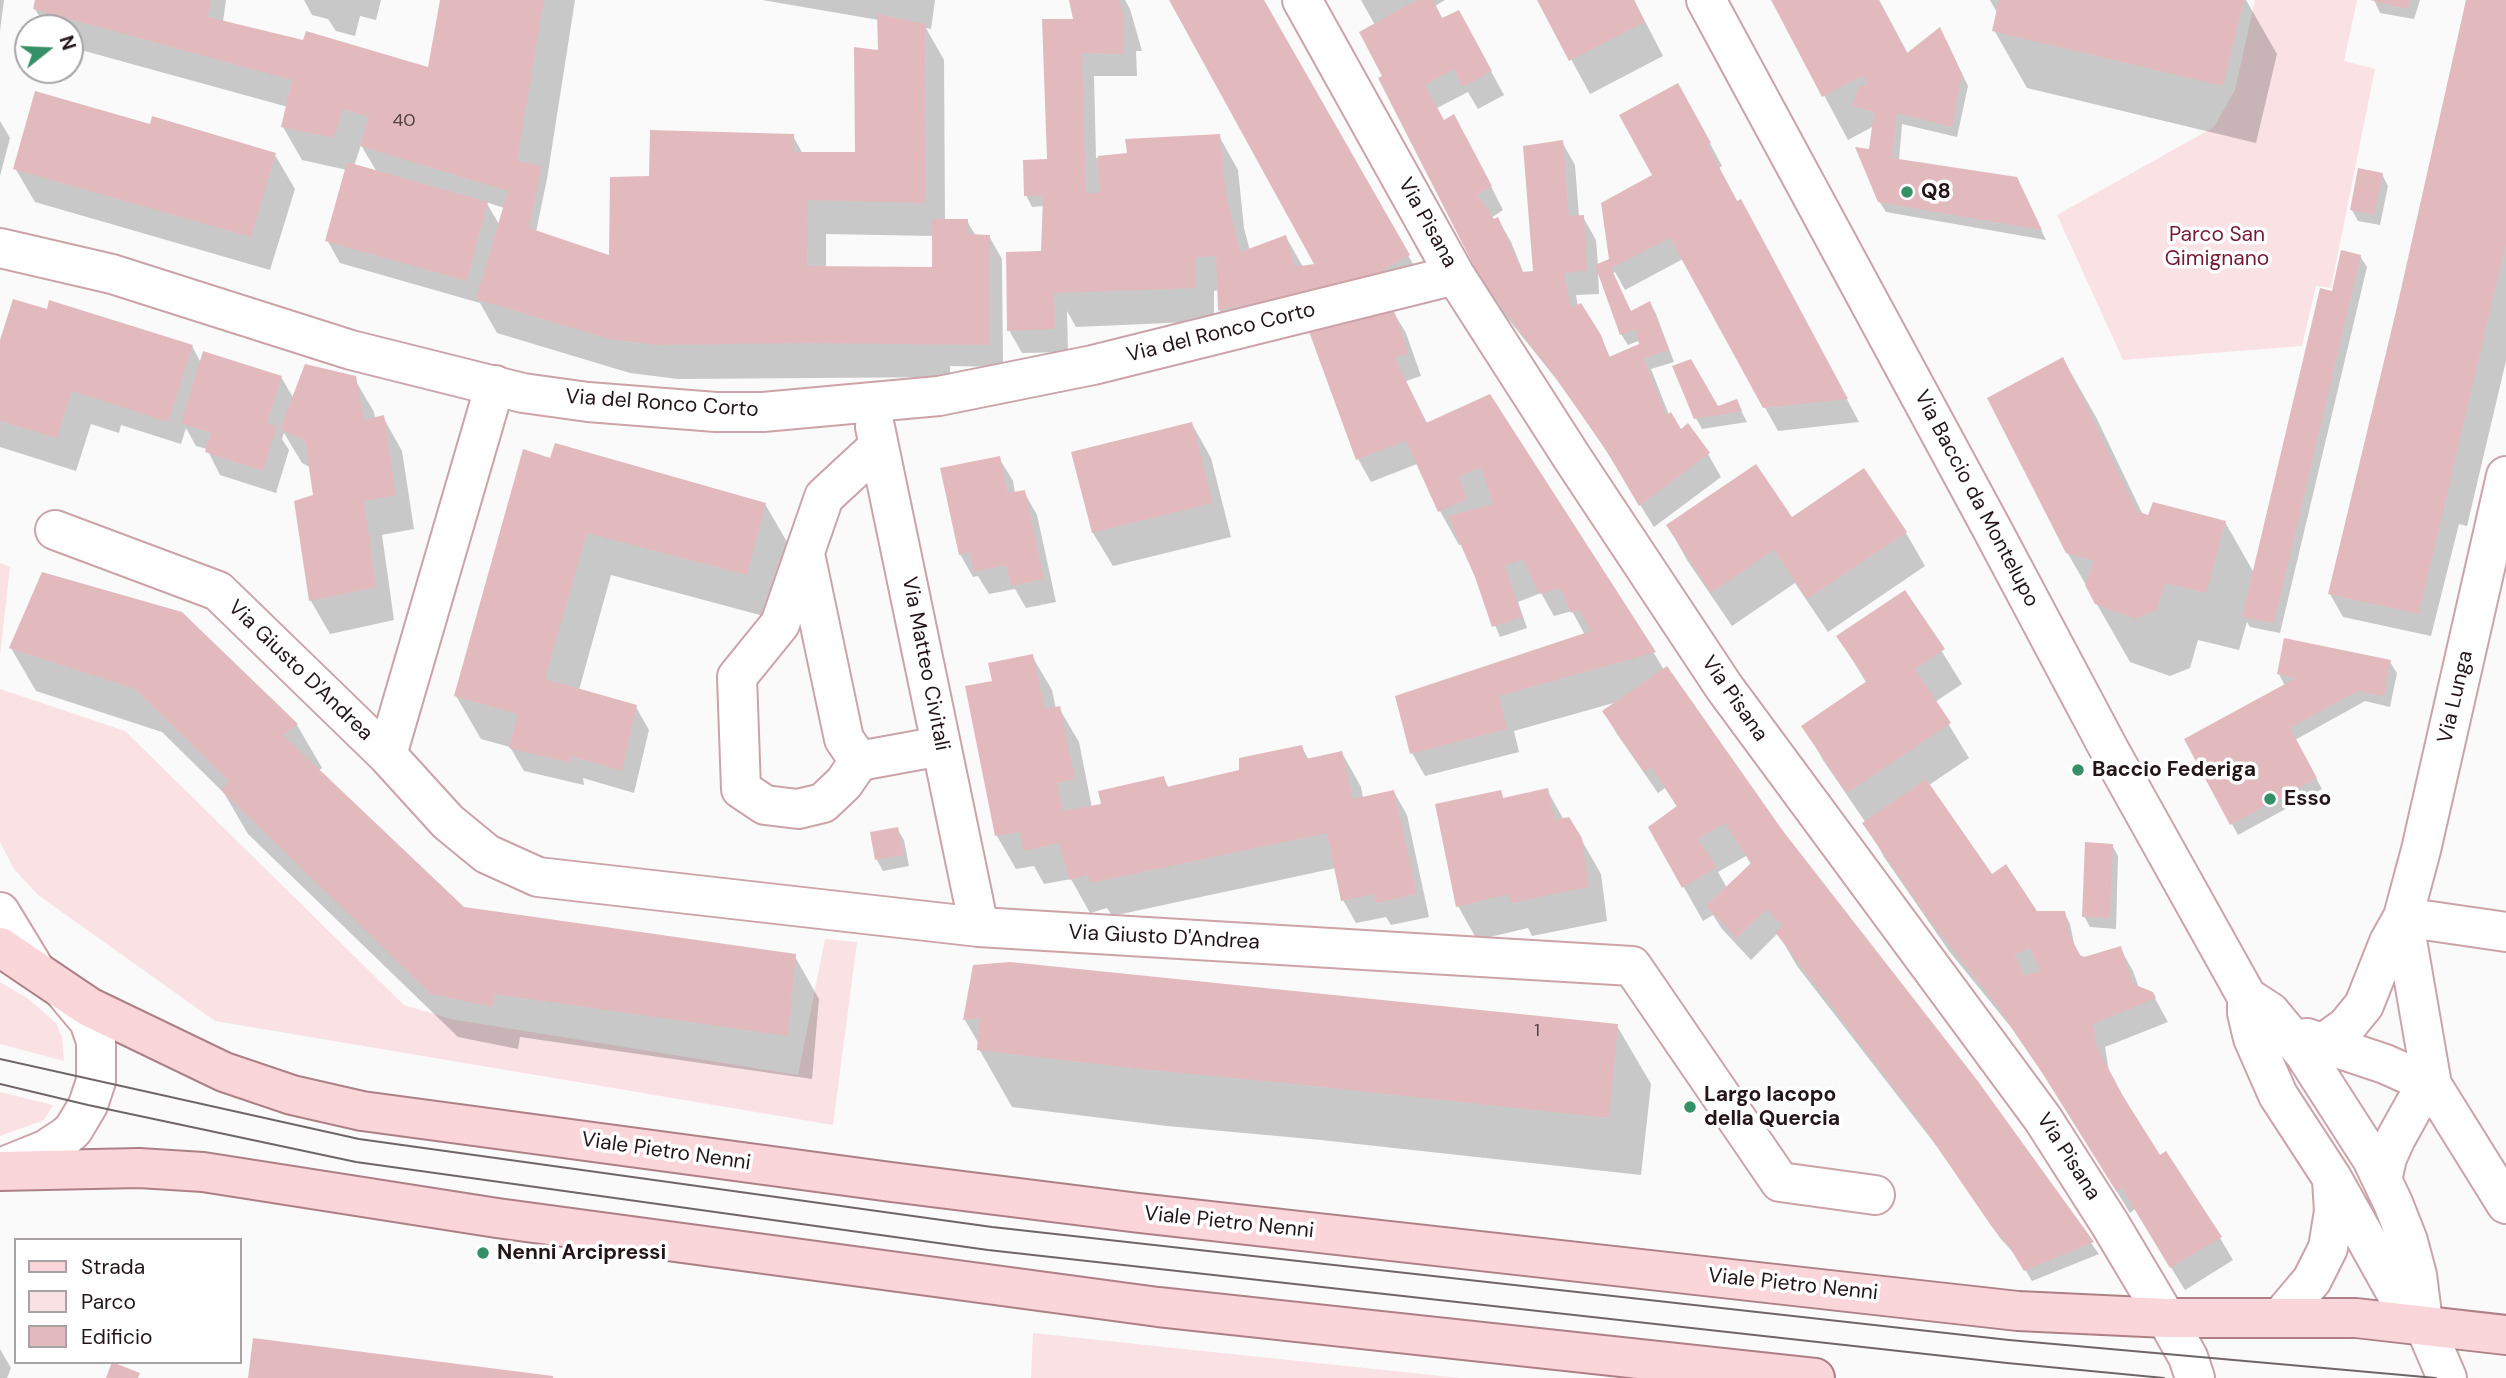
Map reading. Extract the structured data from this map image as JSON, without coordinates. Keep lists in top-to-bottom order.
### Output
{
  "streets": {
    "main road": ["Viale Pietro Nenni"],
    "street": [
      "Via Pisana",
      "Via del Ronco Corto",
      "Via Baccio da Montelupo",
      "Via Matteo Civitali",
      "Via Giusto D'Andrea",
      "Via Lunga"
    ]
  },
  "crossings": [
    ["Via Pisana", "Via del Ronco Corto"],
    ["Via Pisana", "Viale Pietro Nenni"],
    ["Via del Ronco Corto", "Via Matteo Civitali"],
    ["Via del Ronco Corto", "Via Giusto D'Andrea"],
    ["Via Baccio da Montelupo", "Viale Pietro Nenni"],
    ["Via Matteo Civitali", "Via Giusto D'Andrea"]
  ],
  "parks": ["Parco San Gimignano"],
  "places": [
    "Q8",
    "Baccio Federiga",
    "Esso",
    "Largo Iacopo della Quercia",
    "Nenni Arcipressi"
  ],
  "house_numbers": ["40", "1"],
  "legend": ["Strada", "Parco", "Edificio"],
  "north": "right"
}
